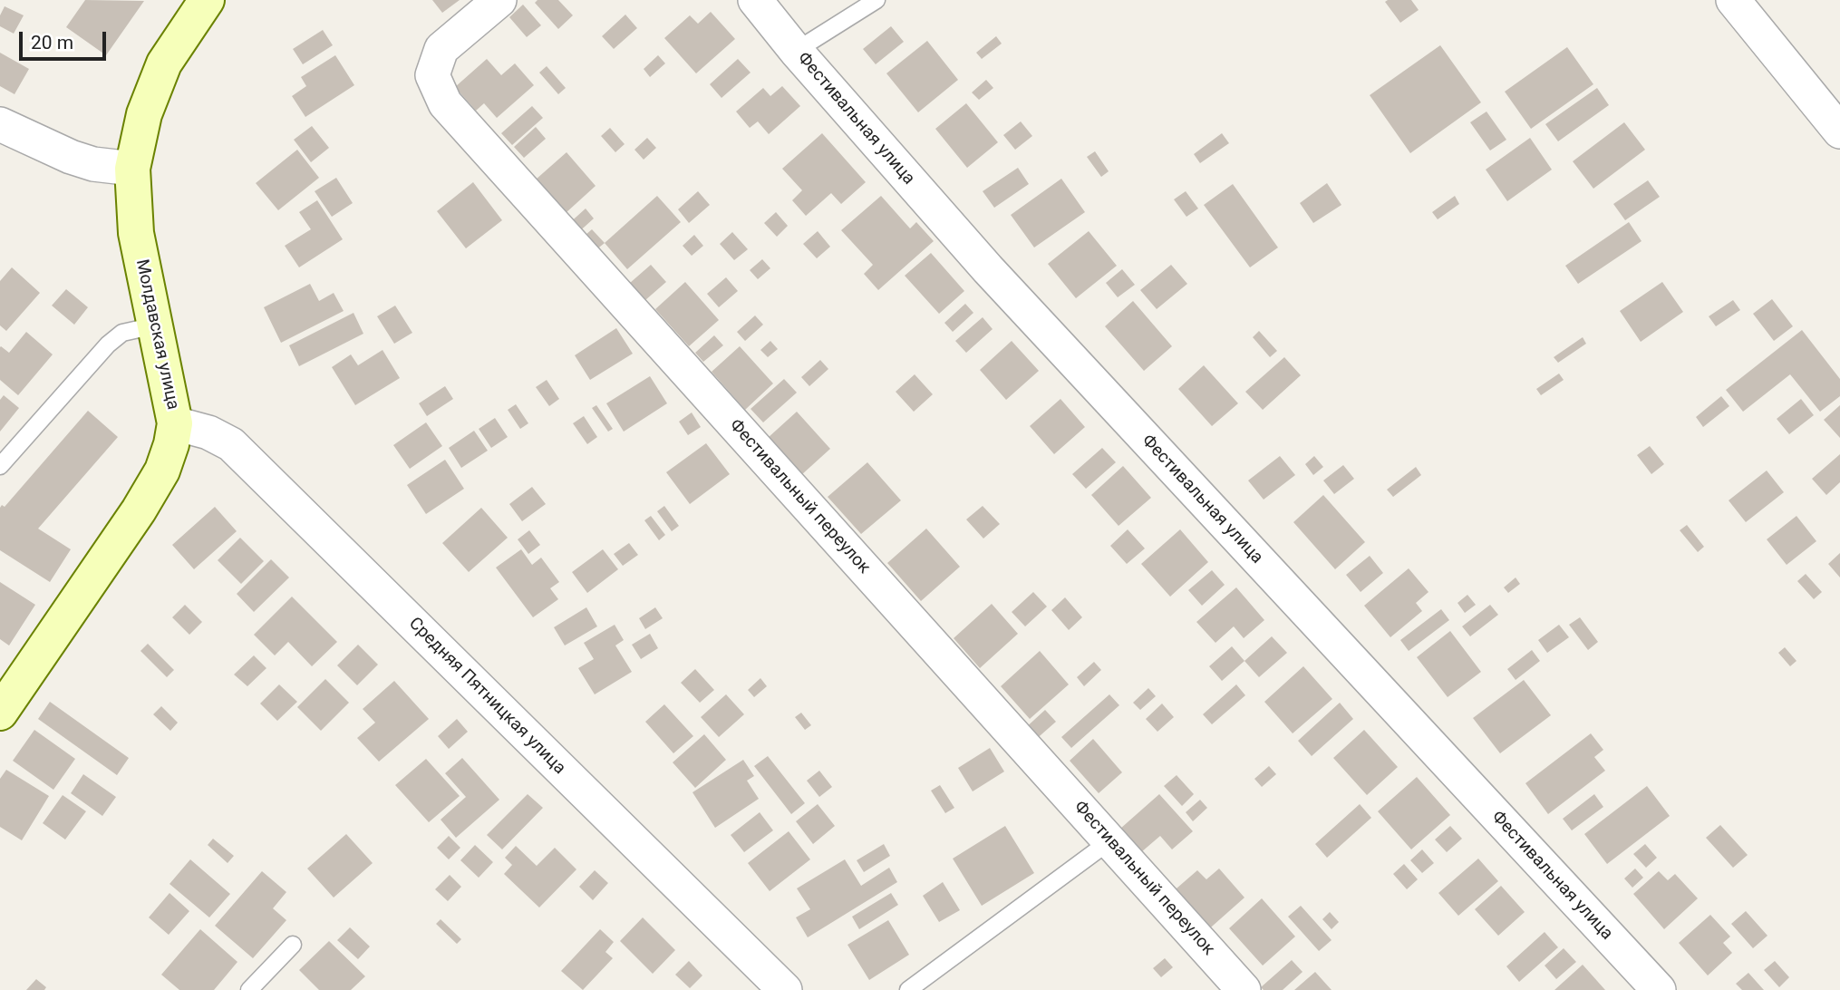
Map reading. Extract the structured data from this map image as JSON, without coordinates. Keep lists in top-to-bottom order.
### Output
{
  "streets": {
    "street": [
      "Фестивальная улица",
      "Молдавская улица",
      "Фестивальный переулок",
      "Средняя Пятницкая улица"
    ]
  },
  "crossings": [
    ["Молдавская улица", "Средняя Пятницкая улица"]
  ],
  "scale_bar": "20 m"
}
